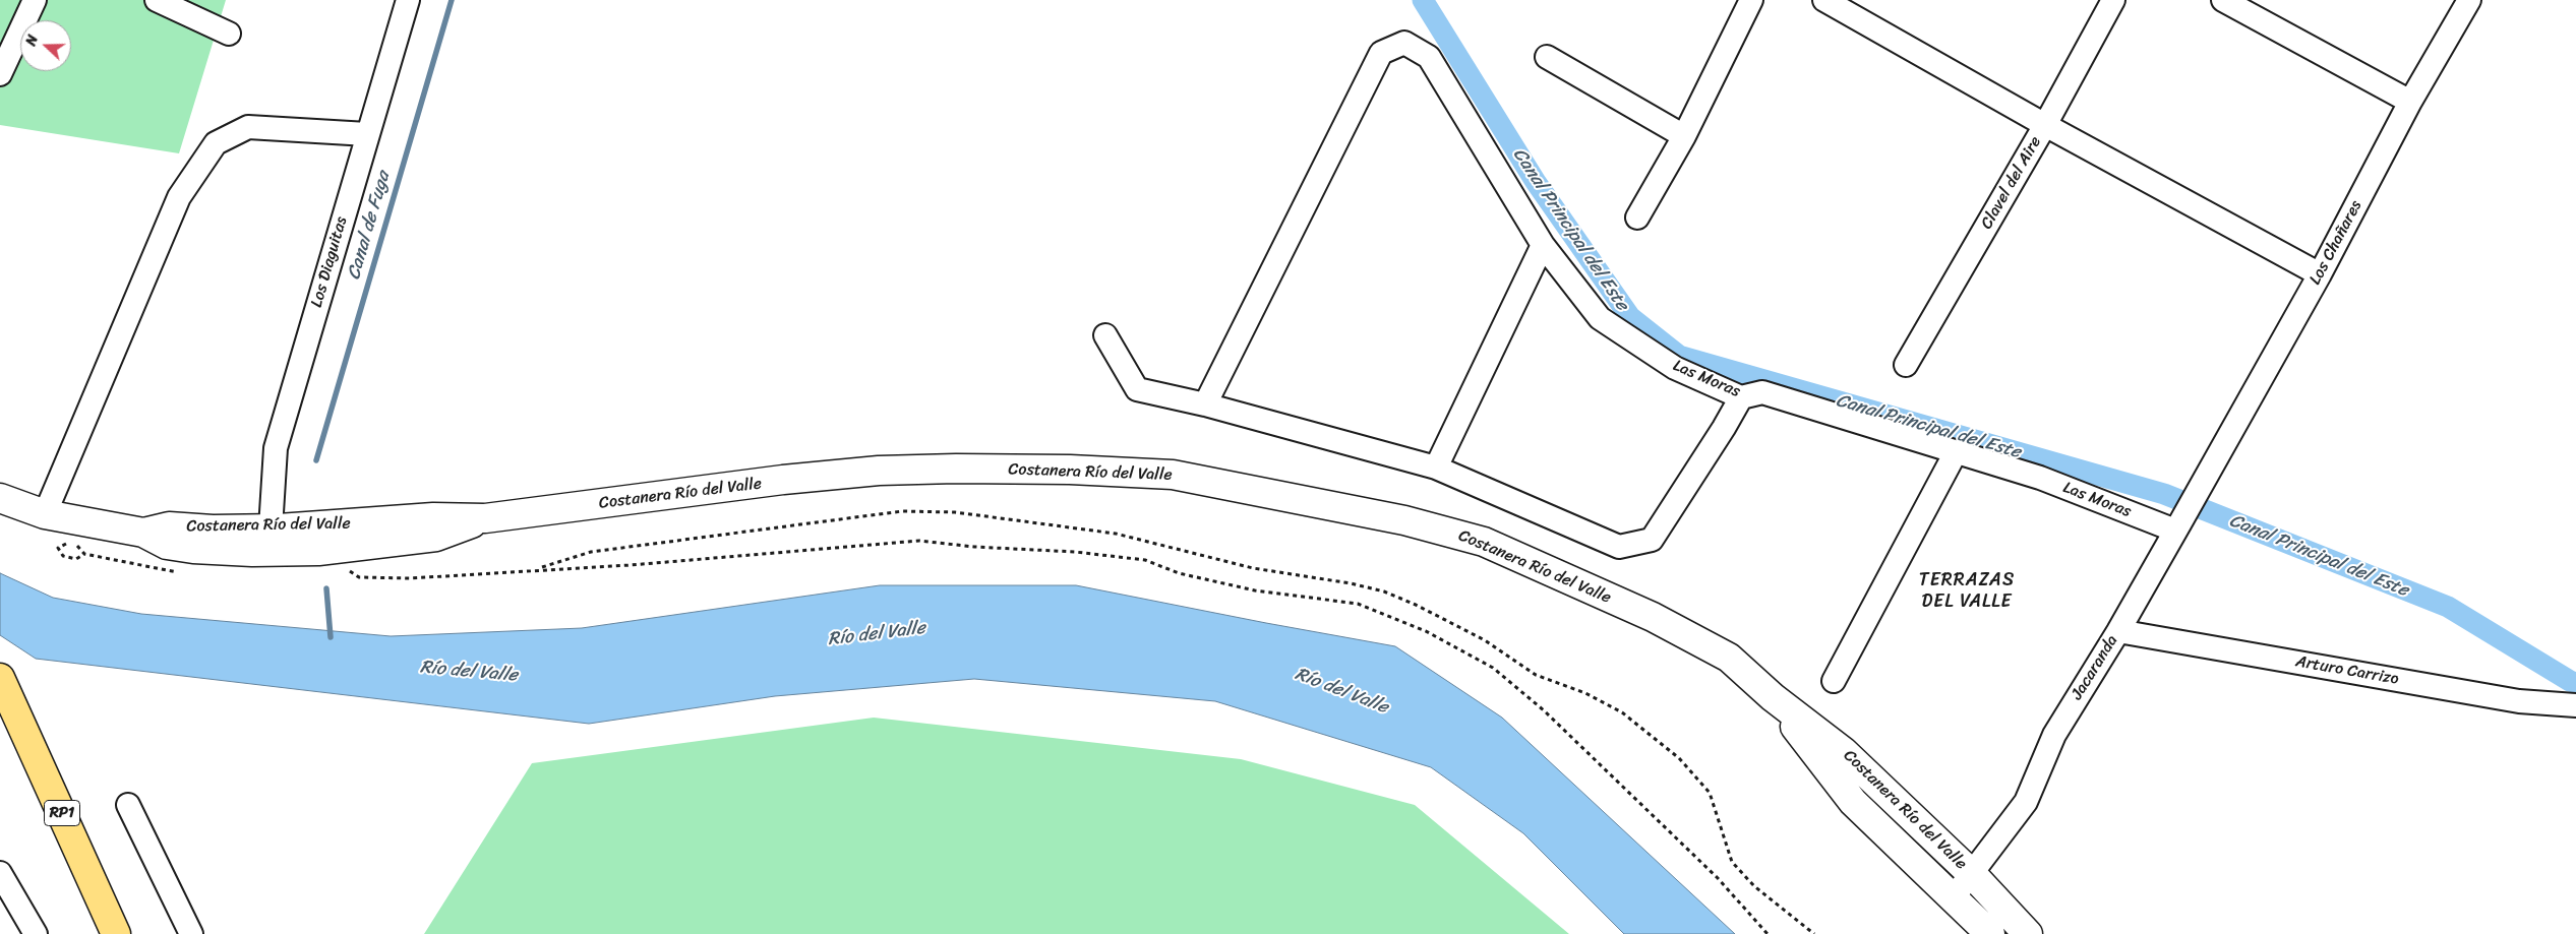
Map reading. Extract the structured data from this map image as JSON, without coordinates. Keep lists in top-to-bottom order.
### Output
{
  "streets": {
    "main road": ["Costanera Río del Valle", "RP1"],
    "street": [
      "Clavel del Aire",
      "Los Chañares",
      "Los Diaguitas",
      "Las Moras",
      "Jacaranda",
      "Arturo Carrizo"
    ]
  },
  "crossings": [
    ["Los Chañares", "Jacaranda"],
    ["Los Diaguitas", "Costanera Río del Valle"],
    ["Las Moras", "Jacaranda"],
    ["Costanera Río del Valle", "Jacaranda"],
    ["Jacaranda", "Arturo Carrizo"]
  ],
  "districts": ["TERRAZAS DEL VALLE"],
  "water": ["Canal de Fuga", "Canal Principal del Este", "Río del Valle"],
  "north": "left"
}
